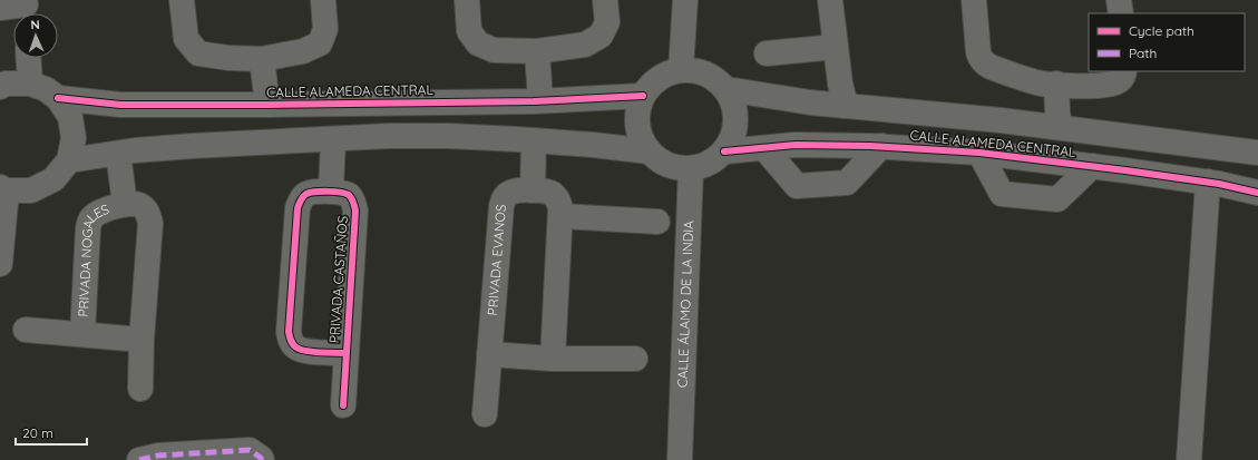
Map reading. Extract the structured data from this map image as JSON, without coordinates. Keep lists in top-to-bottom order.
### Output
{
  "streets": {
    "street": [
      "CALLE ALAMEDA CENTRAL",
      "PRIVADA EVANOS",
      "PRIVADA NOGALES",
      "PRIVADA CASTAÑOS",
      "CALLE ÁLAMO DE LA INDIA"
    ]
  },
  "crossings": [
    ["CALLE ALAMEDA CENTRAL", "CALLE ÁLAMO DE LA INDIA"]
  ],
  "legend": ["Cycle path", "Path"],
  "scale_bar": "20 m",
  "north": "top"
}
